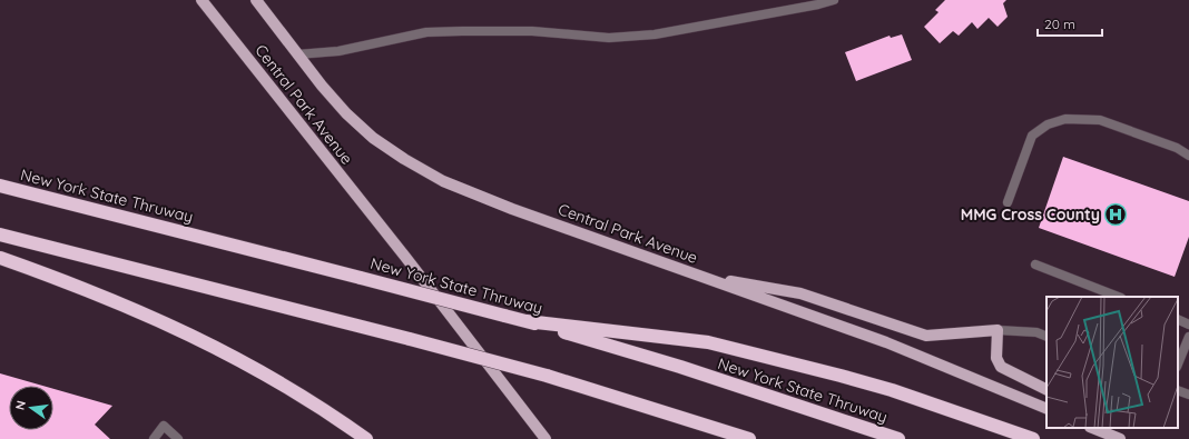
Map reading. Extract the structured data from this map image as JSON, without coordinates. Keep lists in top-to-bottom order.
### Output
{
  "streets": {
    "highway": ["New York State Thruway"],
    "main road": ["Central Park Avenue"]
  },
  "places": {
    "hospital": ["MMG Cross County"]
  },
  "scale_bar": "20 m",
  "north": "left"
}
